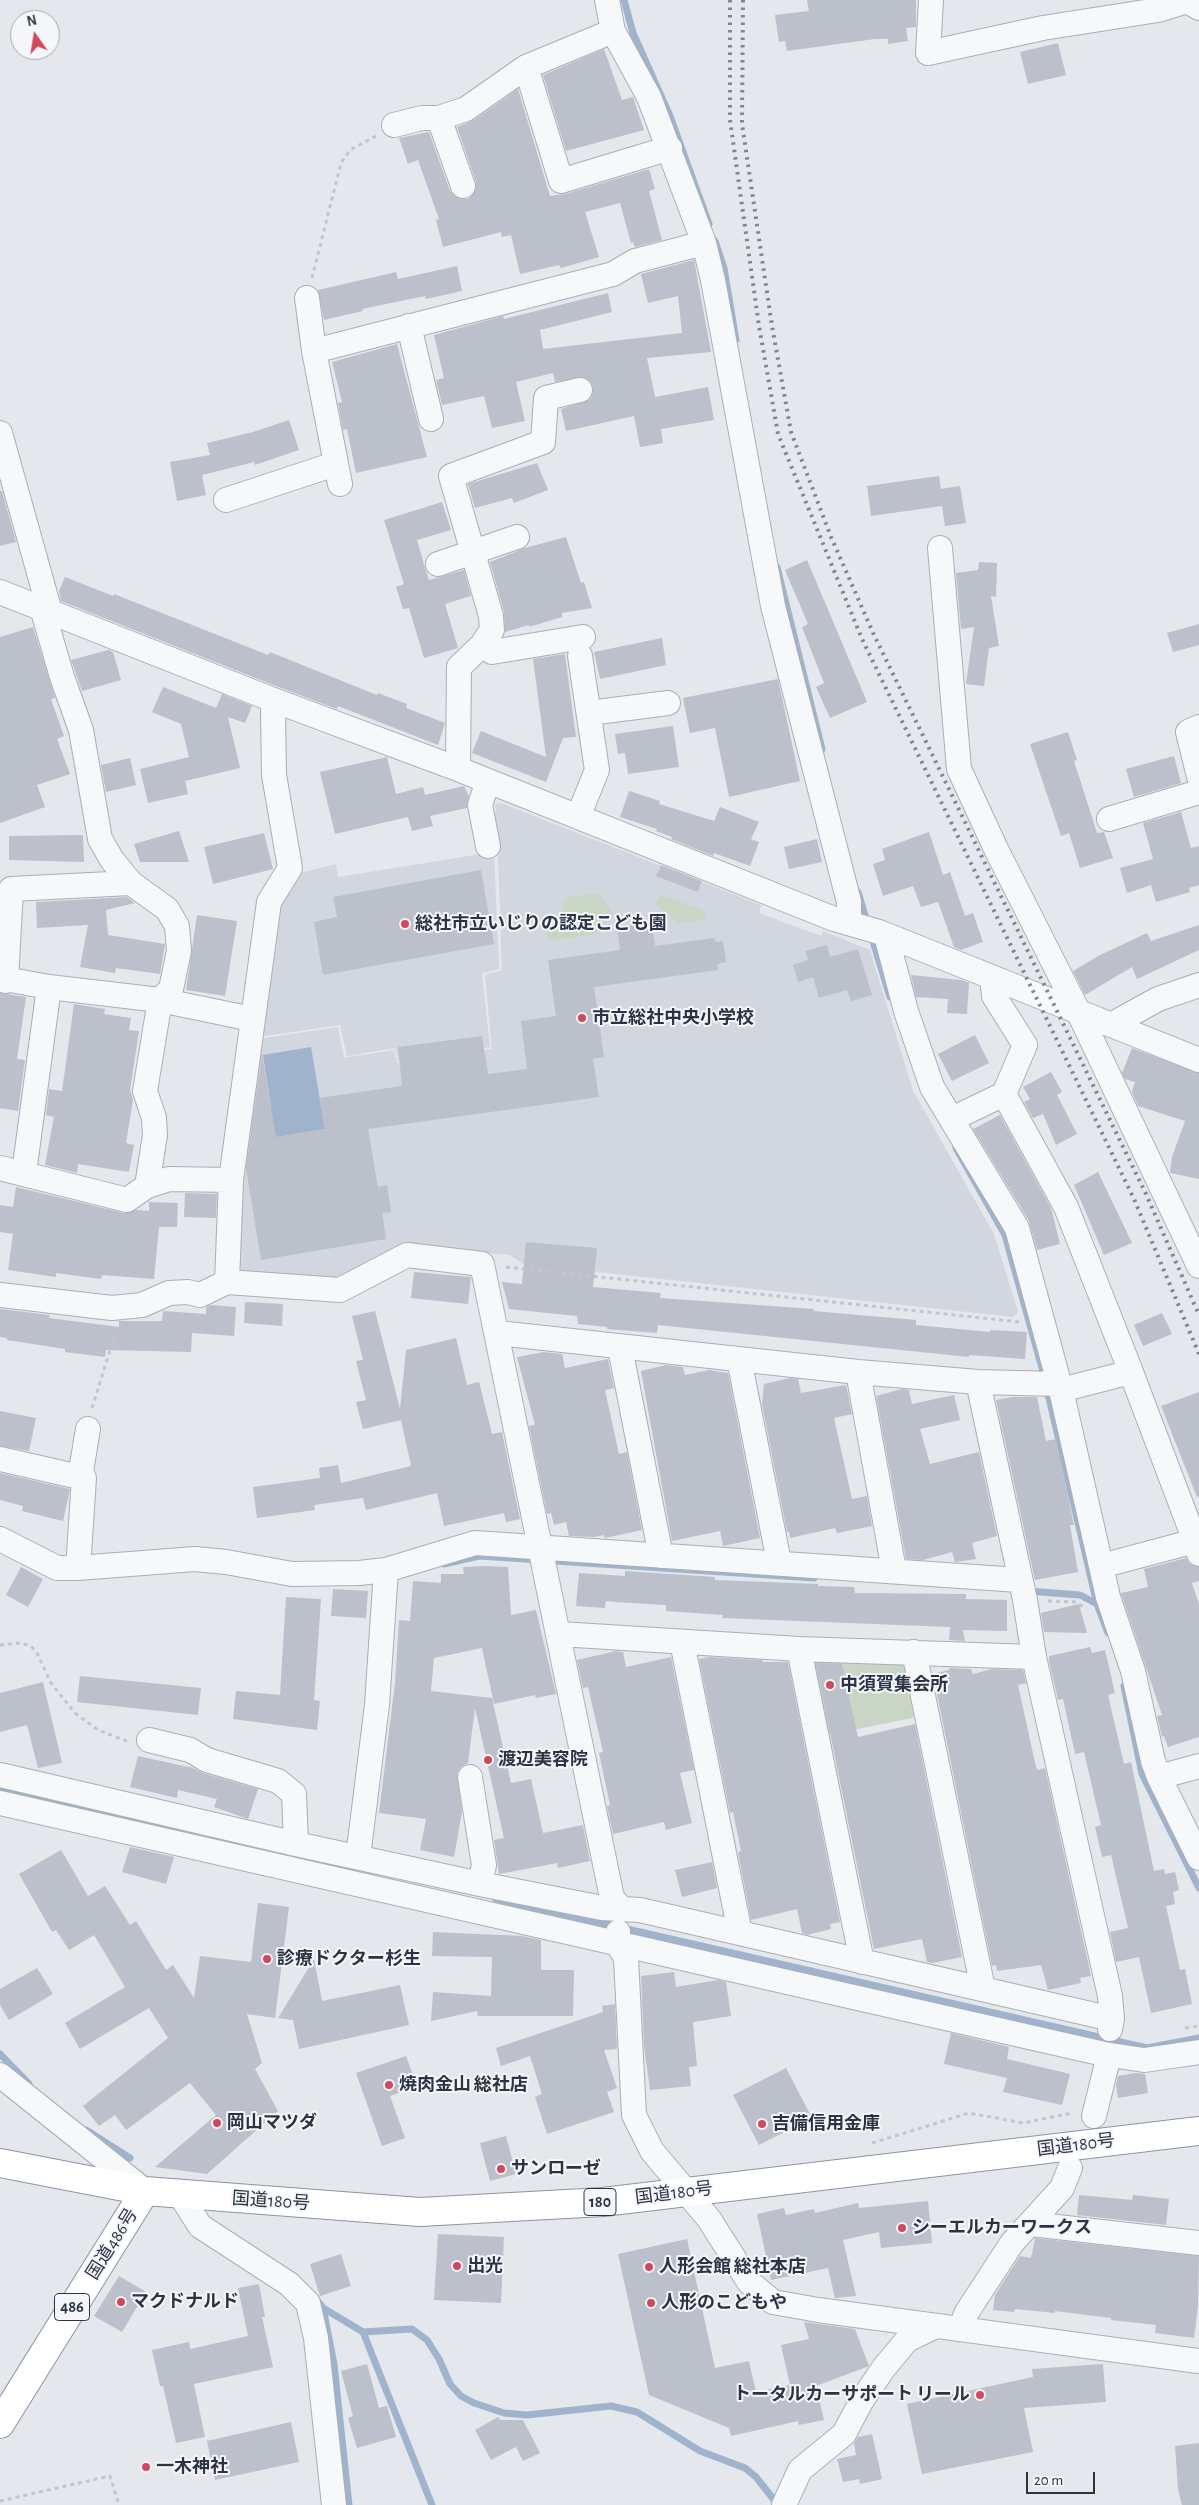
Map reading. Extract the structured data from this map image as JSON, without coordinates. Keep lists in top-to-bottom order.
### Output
{
  "streets": {
    "highway": [
      "国道180号",
      "180",
      "国道486号",
      "486"
    ]
  },
  "crossings": [
    ["国道180号", "国道486号"]
  ],
  "places": [
    "総社市立いじりの認定こども園",
    "市立総社中央小学校",
    "中須賀集会所",
    "渡辺美容院",
    "診療ドクター杉生",
    "焼肉金山 総社店",
    "岡山マツダ",
    "吉備信用金庫",
    "サンローゼ",
    "シーエルカーワークス",
    "出光",
    "人形会館 総社本店",
    "マクドナルド",
    "人形のこどもや",
    "トータルカーサポート リール",
    "一木神社"
  ],
  "scale_bar": "20 m",
  "north": "top"
}
